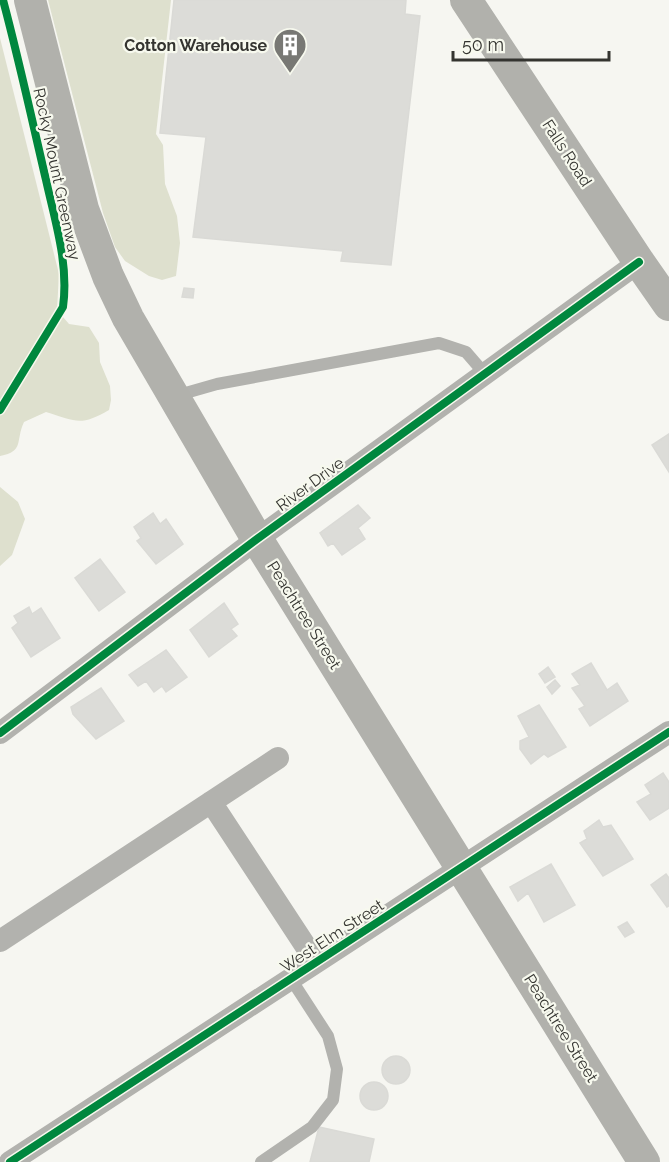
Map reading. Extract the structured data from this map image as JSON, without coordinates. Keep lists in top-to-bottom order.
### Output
{
  "streets": {
    "main road": ["Falls Road", "Peachtree Street"],
    "street": ["River Drive", "West Elm Street"],
    "cycle path": ["Rocky Mount Greenway"]
  },
  "crossings": [
    ["Falls Road", "River Drive"],
    ["River Drive", "Peachtree Street"],
    ["Peachtree Street", "West Elm Street"]
  ],
  "places": {
    "building": ["Cotton Warehouse"]
  },
  "scale_bar": "50 m"
}
